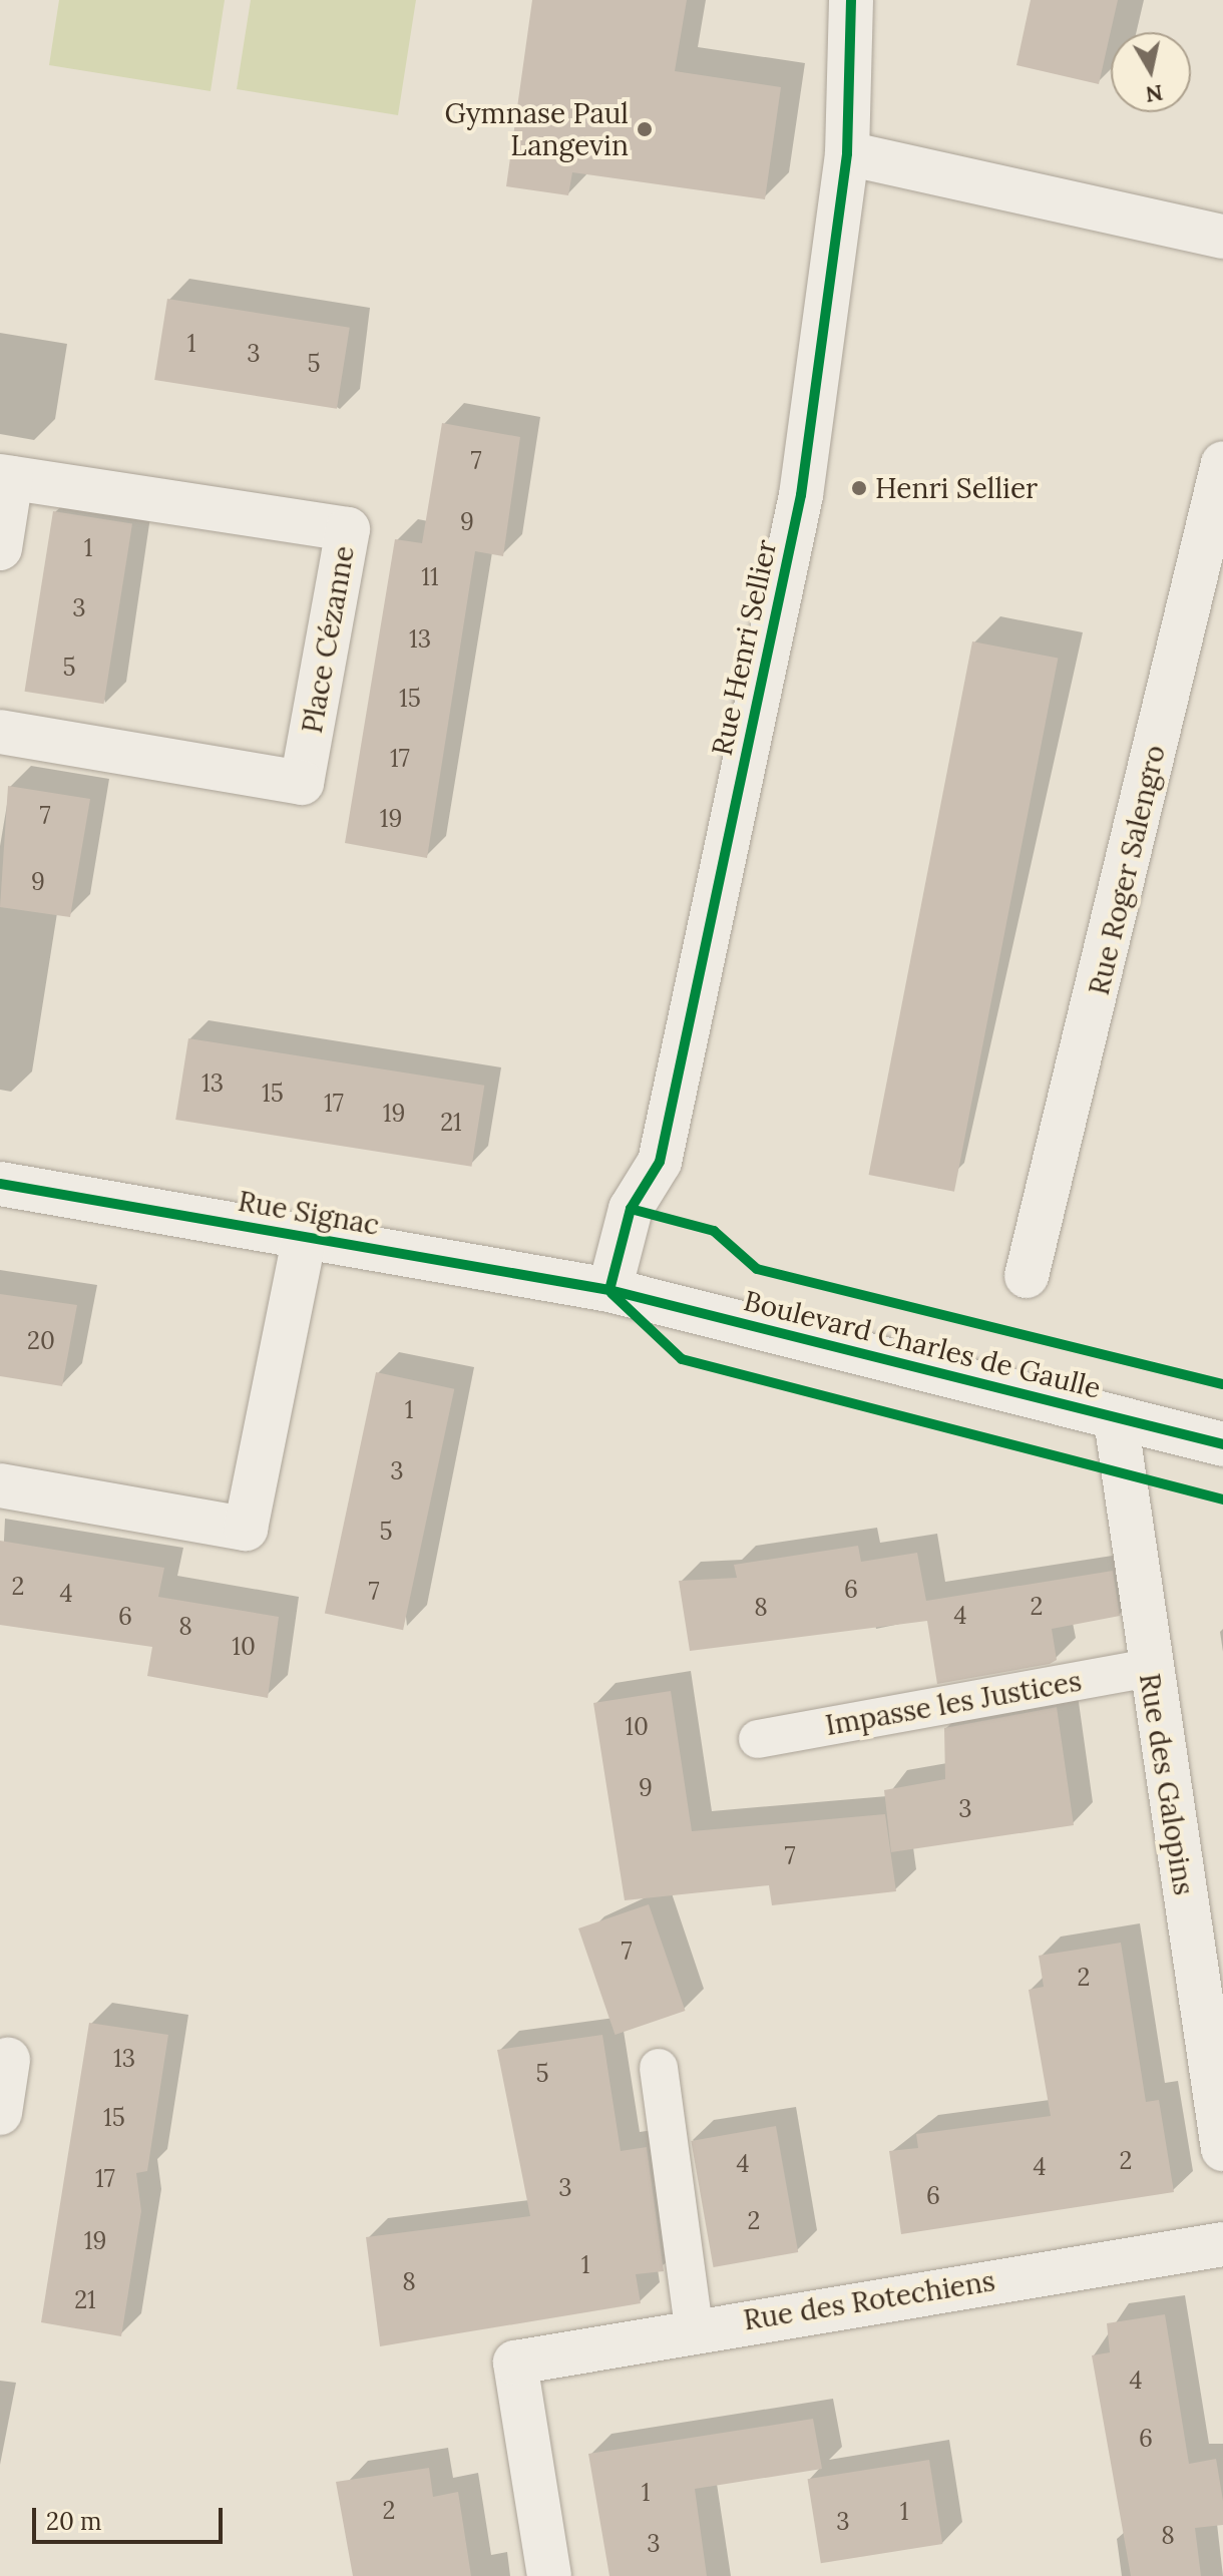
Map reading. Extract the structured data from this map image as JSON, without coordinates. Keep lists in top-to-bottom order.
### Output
{
  "streets": {
    "street": [
      "Place Cézanne",
      "Rue Henri Sellier",
      "Rue Roger Salengro",
      "Rue Signac",
      "Boulevard Charles de Gaulle",
      "Rue des Galopins",
      "Rue des Rotechiens"
    ],
    "lane": ["Impasse les Justices"]
  },
  "crossings": [
    ["Rue Henri Sellier", "Rue Signac"],
    ["Rue Henri Sellier", "Boulevard Charles de Gaulle"],
    ["Rue Signac", "Boulevard Charles de Gaulle"],
    ["Boulevard Charles de Gaulle", "Rue des Galopins"],
    ["Impasse les Justices", "Rue des Galopins"]
  ],
  "places": ["Gymnase Paul Langevin", "Henri Sellier"],
  "house_numbers": [
    "1",
    "3",
    "5",
    "7",
    "9",
    "1",
    "11",
    "3",
    "13",
    "5",
    "15",
    "17",
    "7",
    "19",
    "9",
    "13",
    "15",
    "17",
    "19",
    "21",
    "20",
    "1",
    "3",
    "5",
    "2",
    "6",
    "7",
    "4",
    "2",
    "8",
    "4",
    "6",
    "8",
    "10",
    "10",
    "9",
    "3",
    "7",
    "7",
    "2",
    "13",
    "5",
    "15",
    "2",
    "4",
    "4",
    "17",
    "3",
    "6",
    "2",
    "19",
    "1",
    "8",
    "21",
    "4",
    "6",
    "1",
    "2",
    "1",
    "3",
    "8",
    "3"
  ],
  "scale_bar": "20 m",
  "north": "bottom"
}
